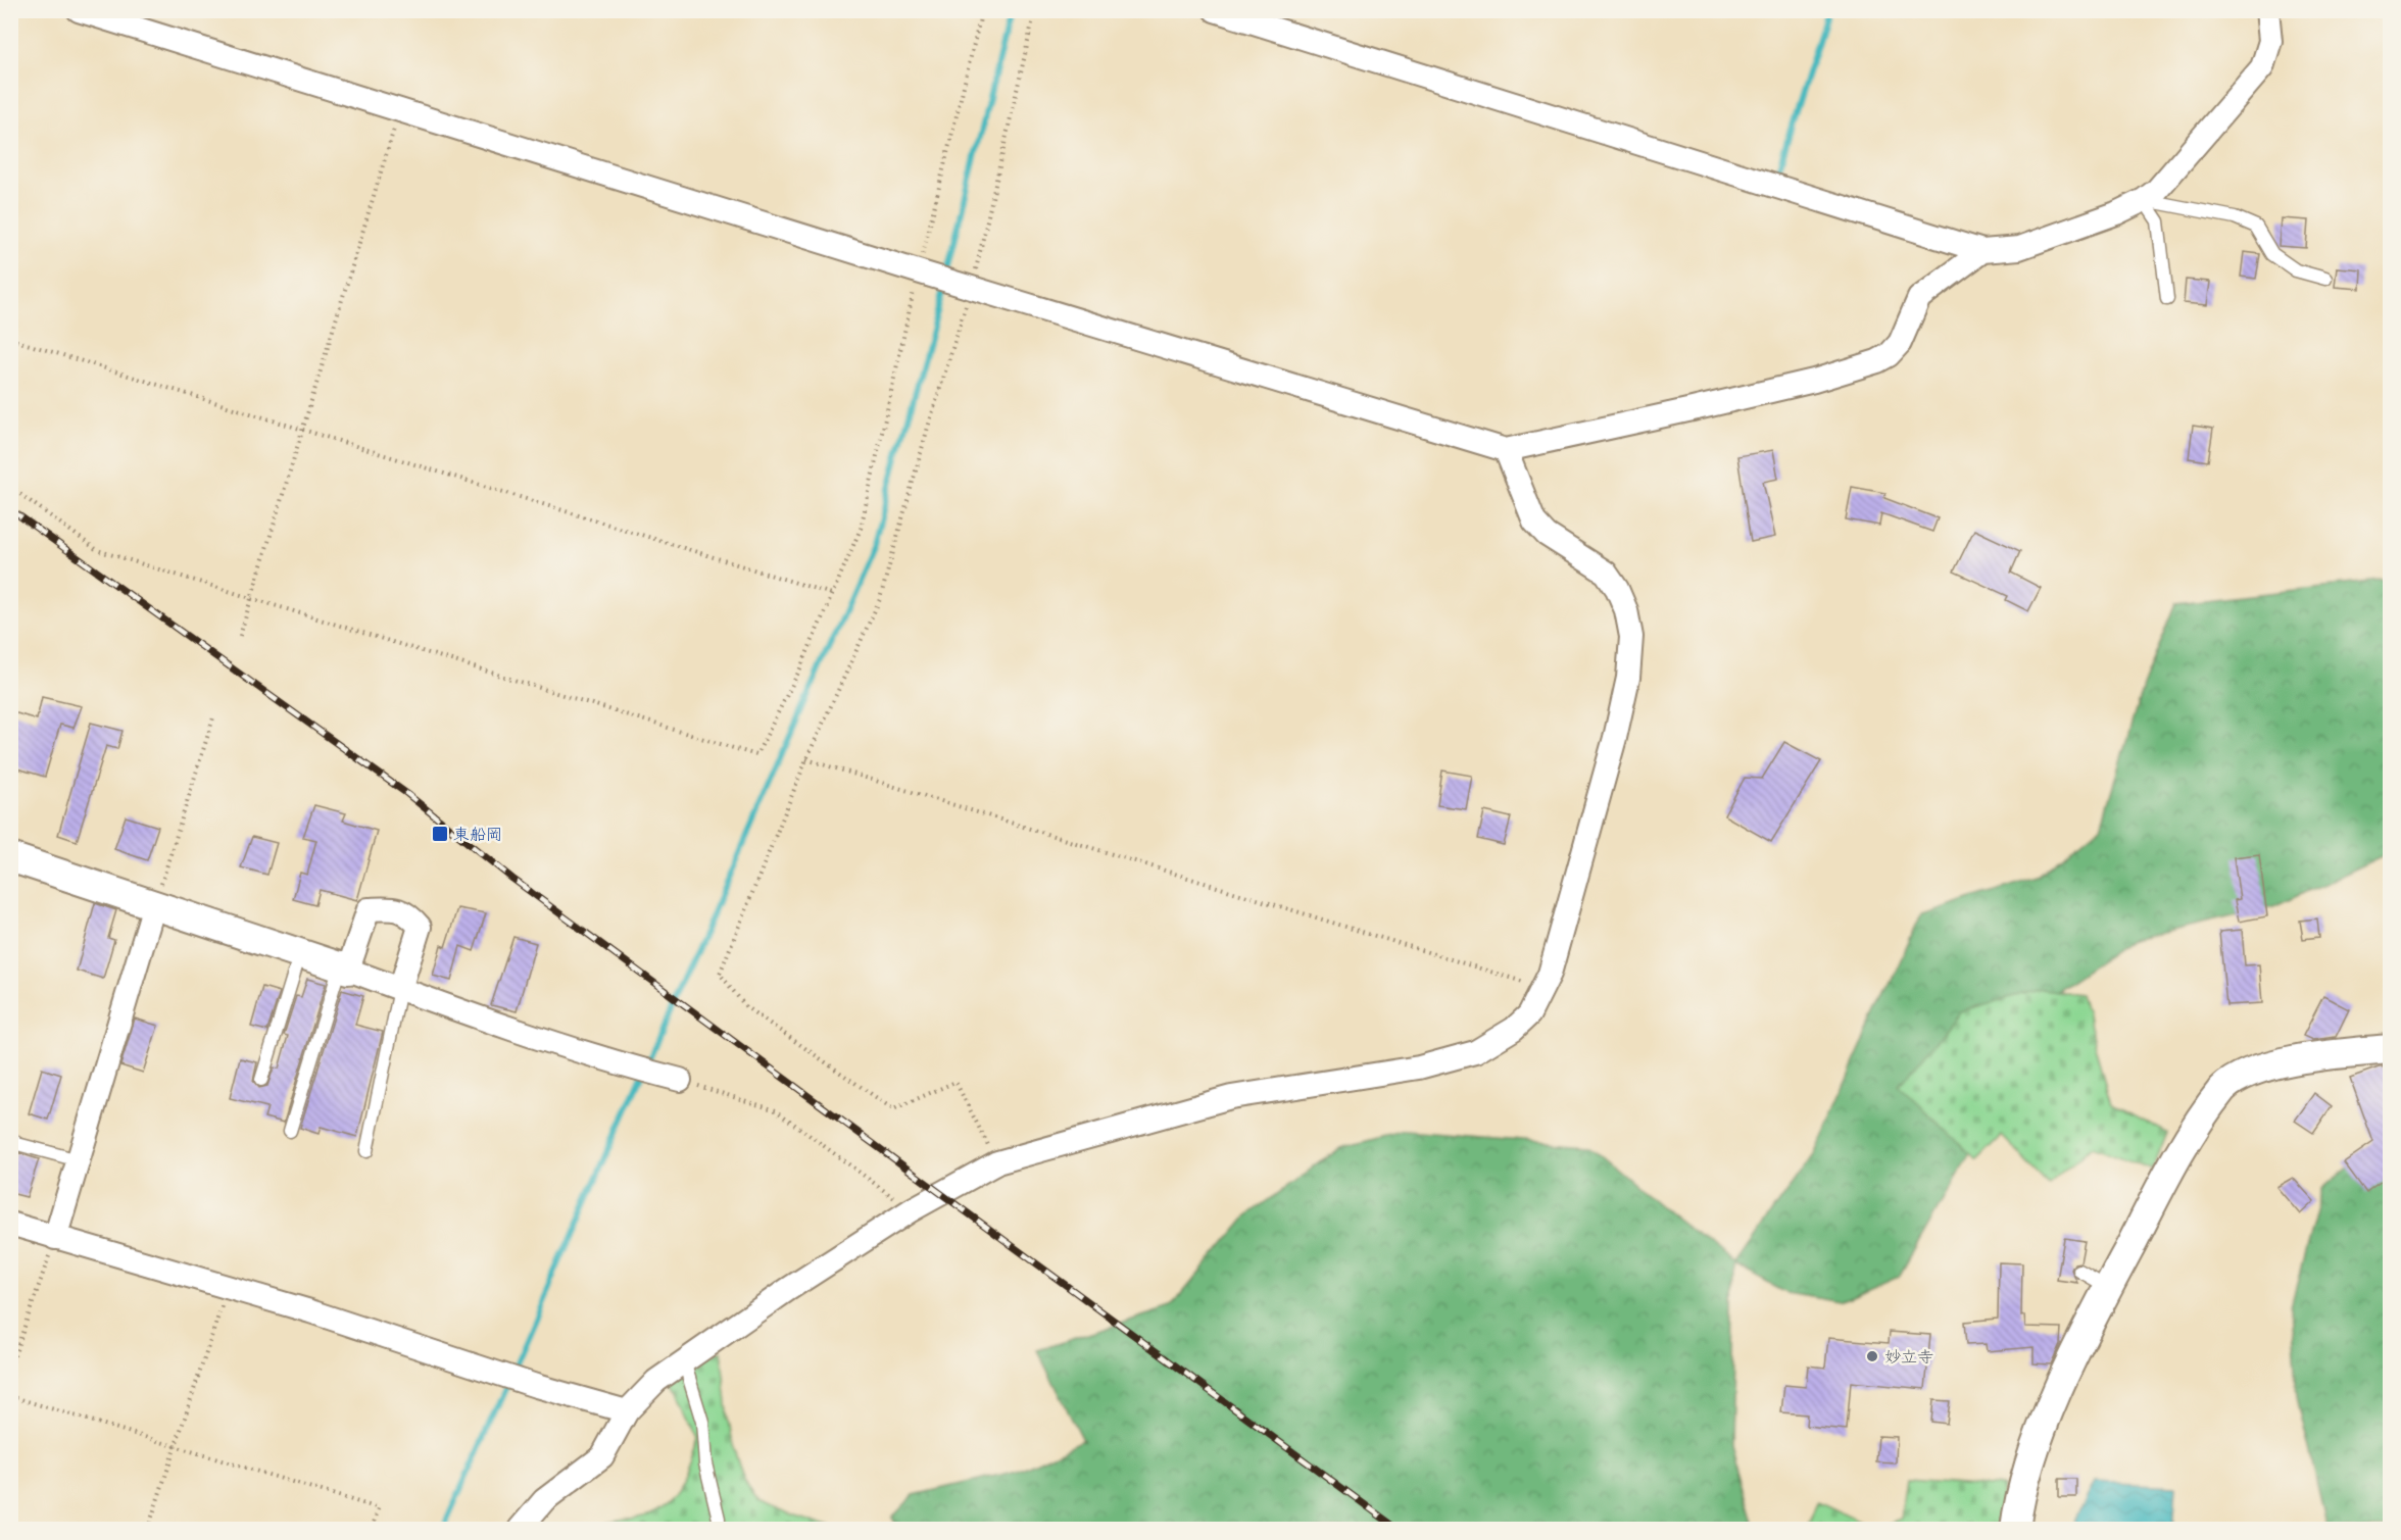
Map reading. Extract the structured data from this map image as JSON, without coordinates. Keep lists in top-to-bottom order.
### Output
{
  "places": {
    "transit": ["東船岡"],
    "other": ["妙立寺"]
  }
}
